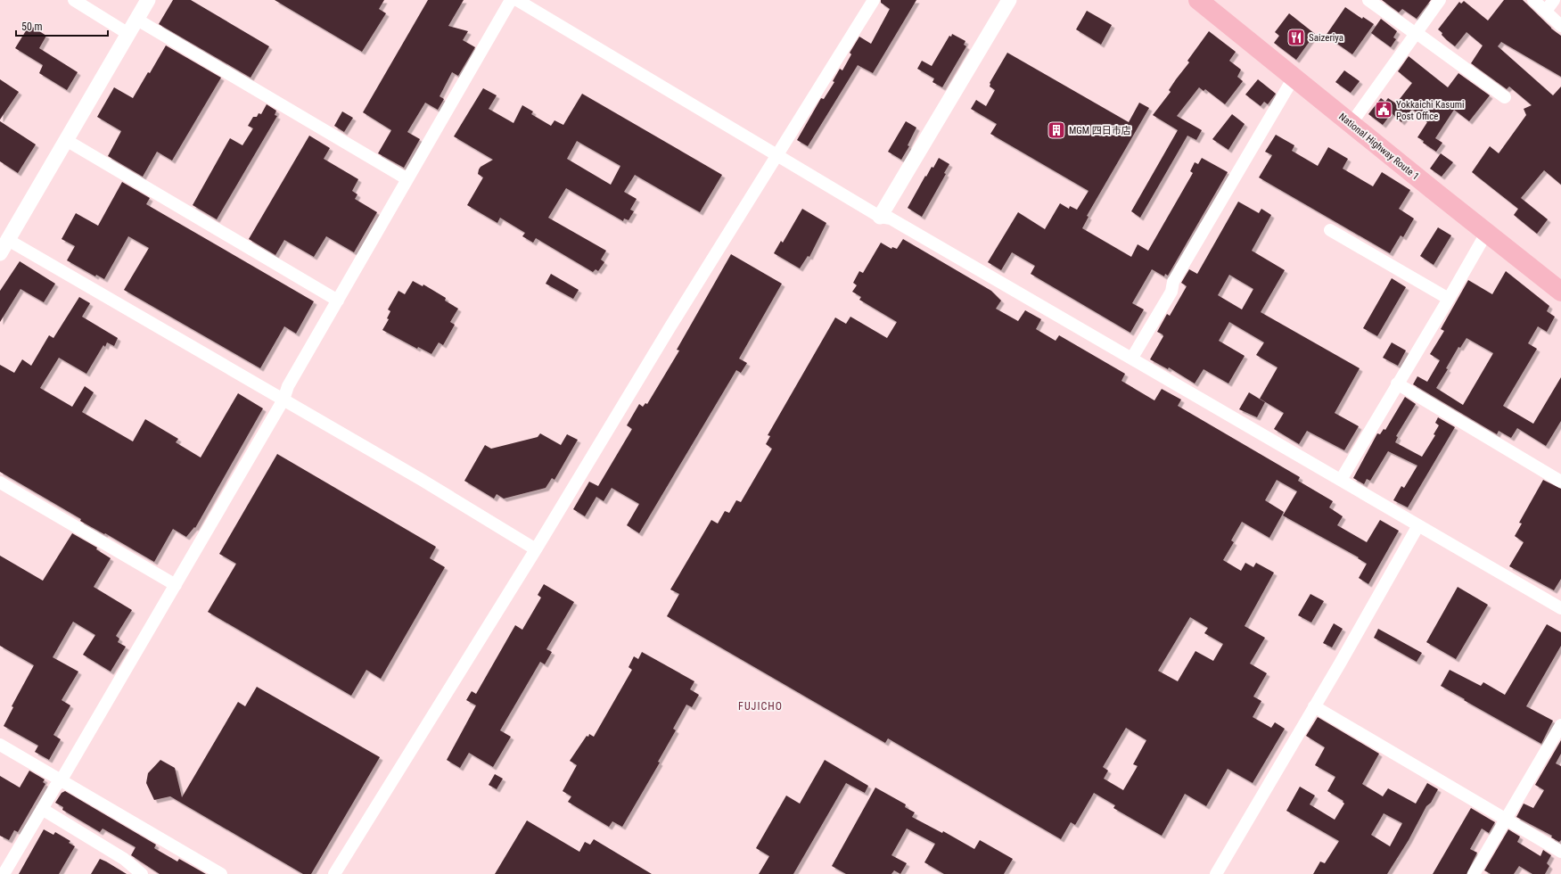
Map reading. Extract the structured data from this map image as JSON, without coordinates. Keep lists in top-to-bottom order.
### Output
{
  "streets": {
    "highway": ["National Highway Route 1"]
  },
  "districts": ["FUJICHO"],
  "places": {
    "restaurant": ["Saizeriya"],
    "public building": ["Yokkaichi Kasumi Post Office"],
    "building": ["MGM 四日市店"]
  },
  "scale_bar": "50 m"
}
